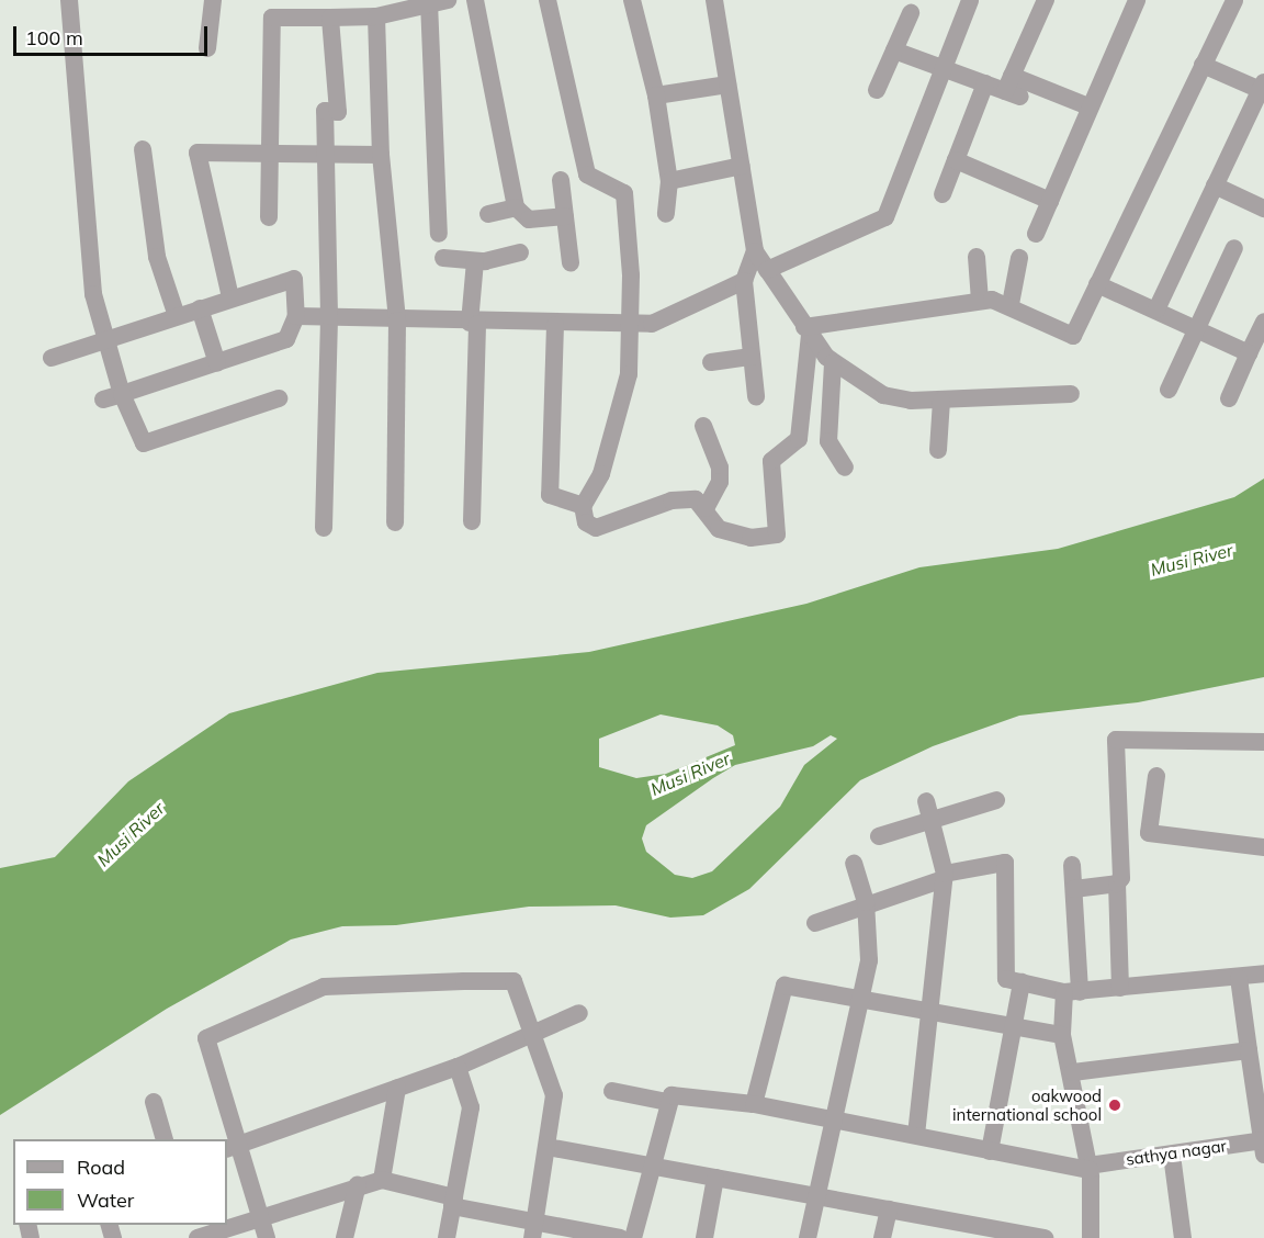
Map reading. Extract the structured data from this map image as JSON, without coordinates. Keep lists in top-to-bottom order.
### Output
{
  "streets": {
    "street": ["sathya nagar"]
  },
  "water": ["Musi River"],
  "places": ["oakwood international school"],
  "legend": ["Road", "Water"],
  "scale_bar": "100 m"
}
